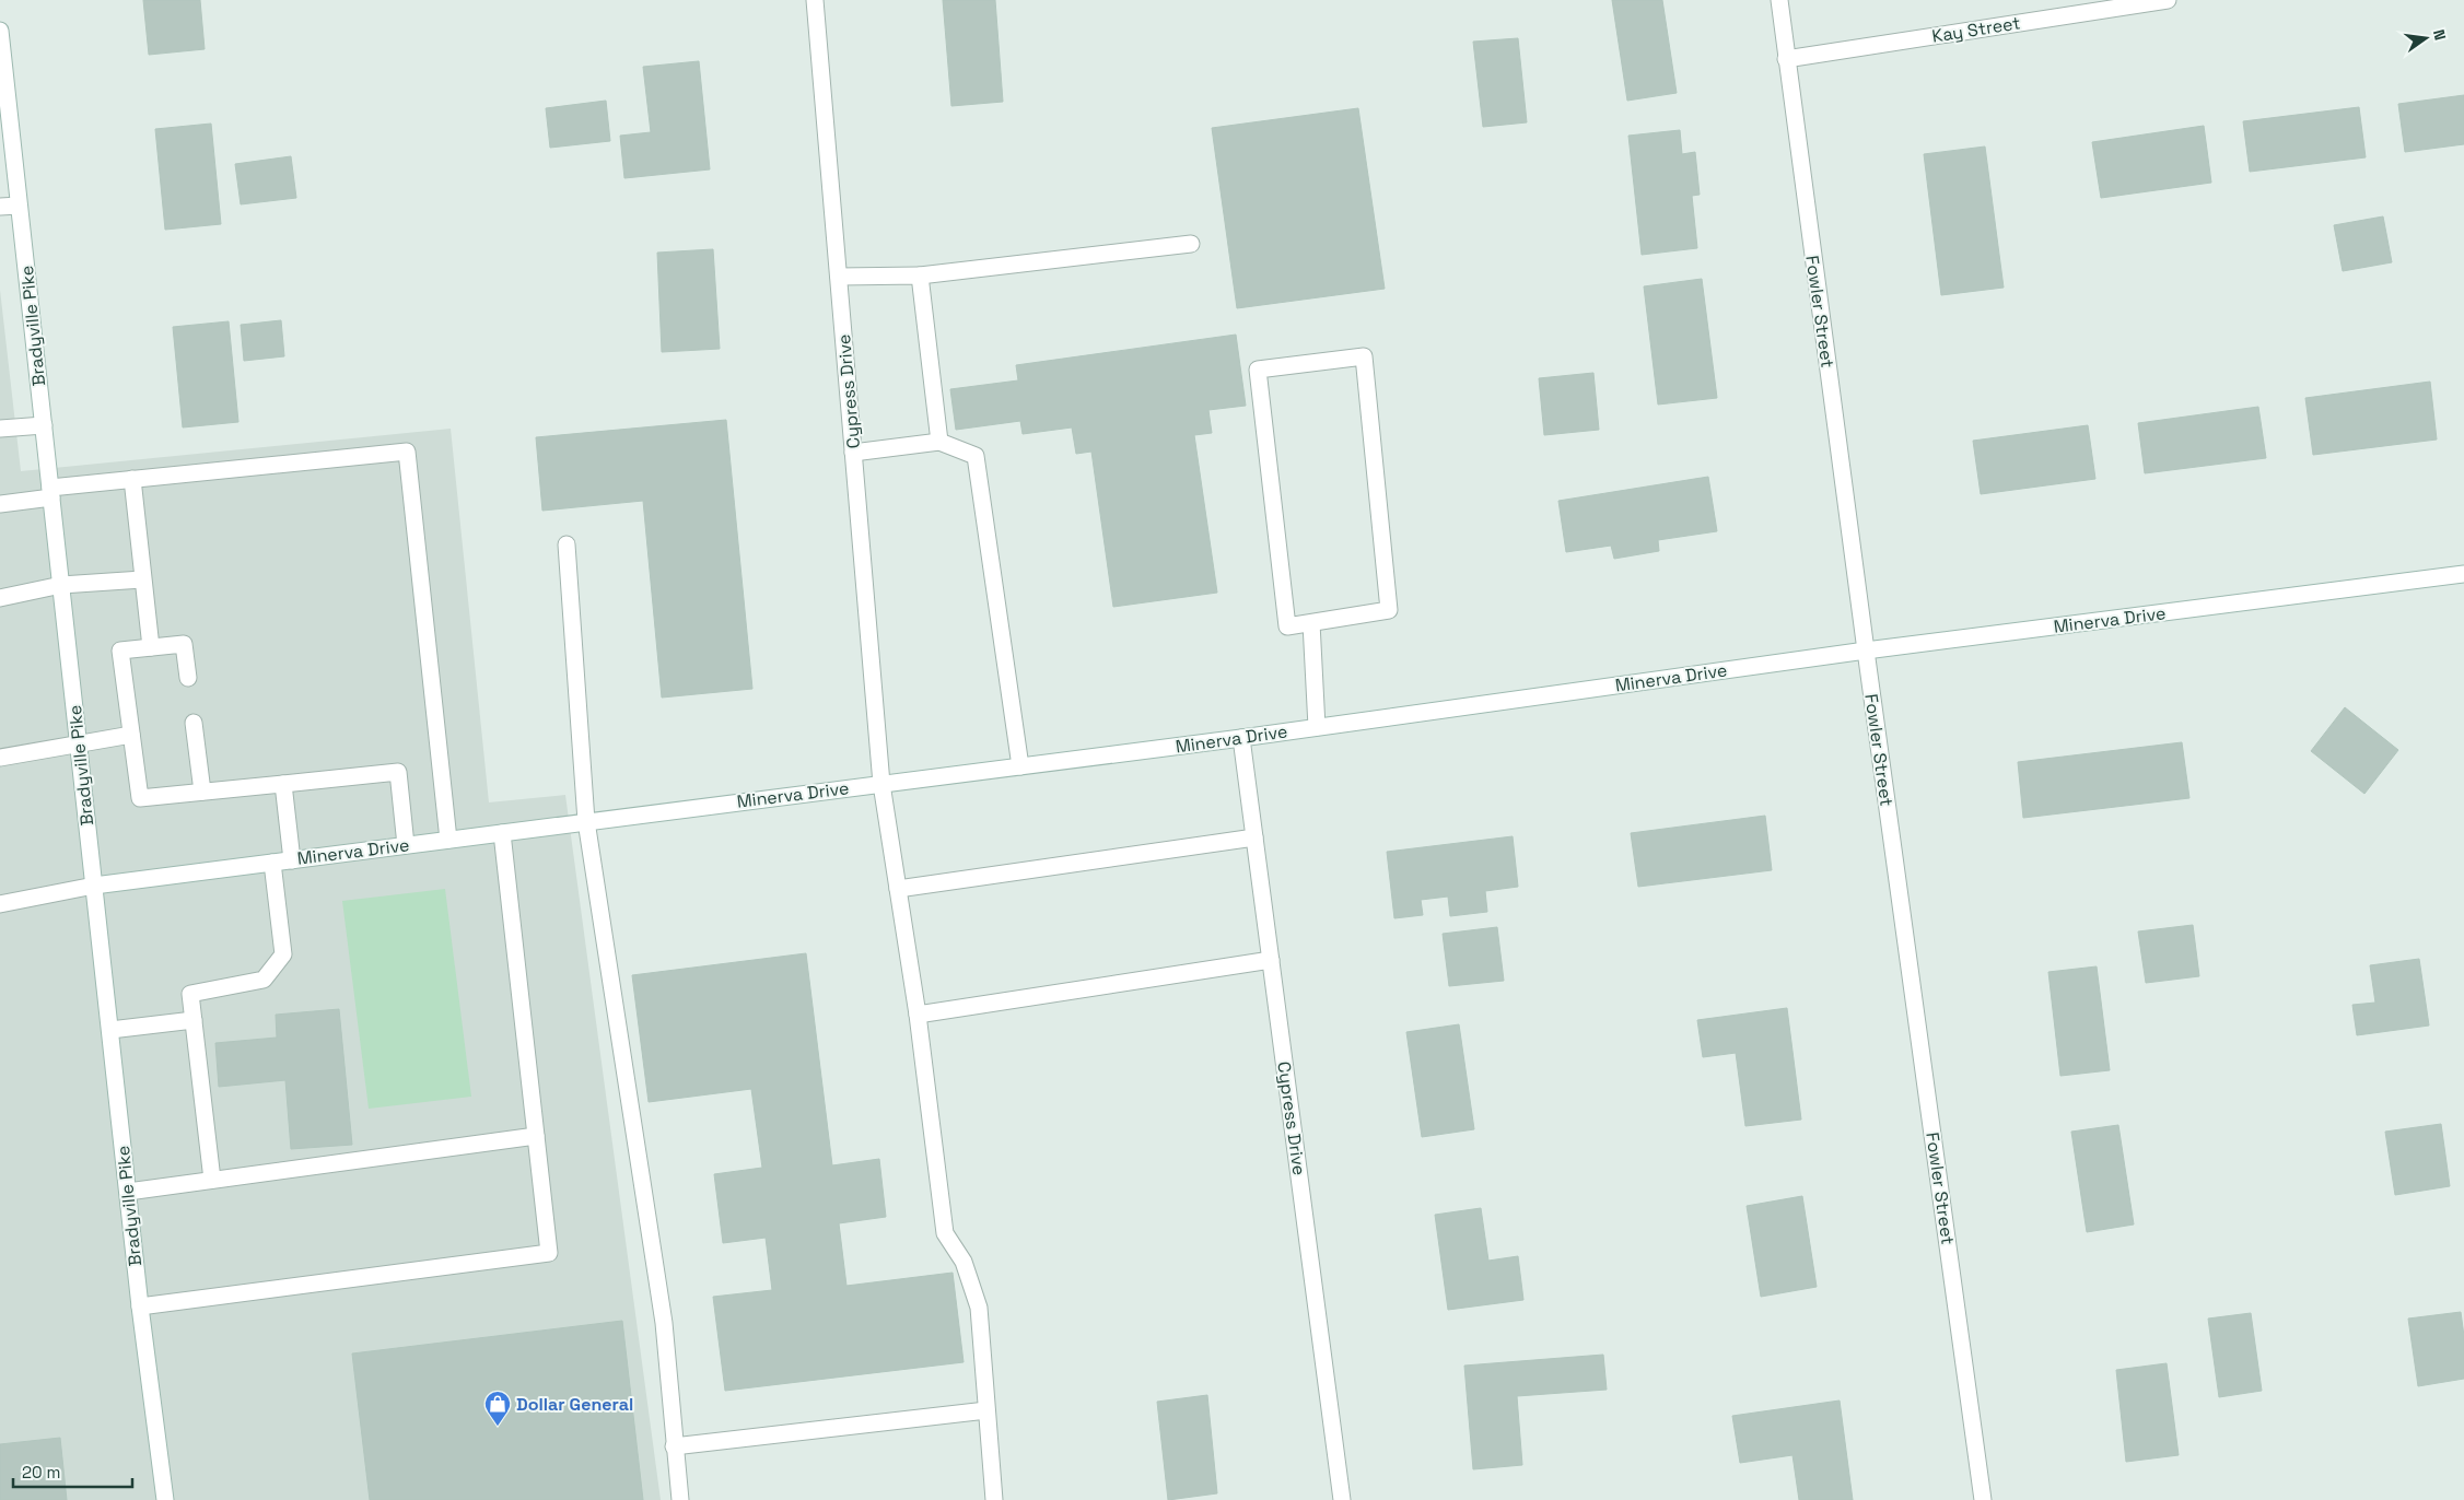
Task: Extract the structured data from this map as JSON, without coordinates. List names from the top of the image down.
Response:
{
  "streets": {
    "street": [
      "Kay Street",
      "Fowler Street",
      "Bradyville Pike",
      "Cypress Drive",
      "Minerva Drive"
    ]
  },
  "crossings": [
    ["Kay Street", "Fowler Street"],
    ["Fowler Street", "Minerva Drive"],
    ["Bradyville Pike", "Minerva Drive"],
    ["Cypress Drive", "Minerva Drive"]
  ],
  "places": {
    "shop": ["Dollar General"]
  },
  "scale_bar": "20 m",
  "north": "right"
}
